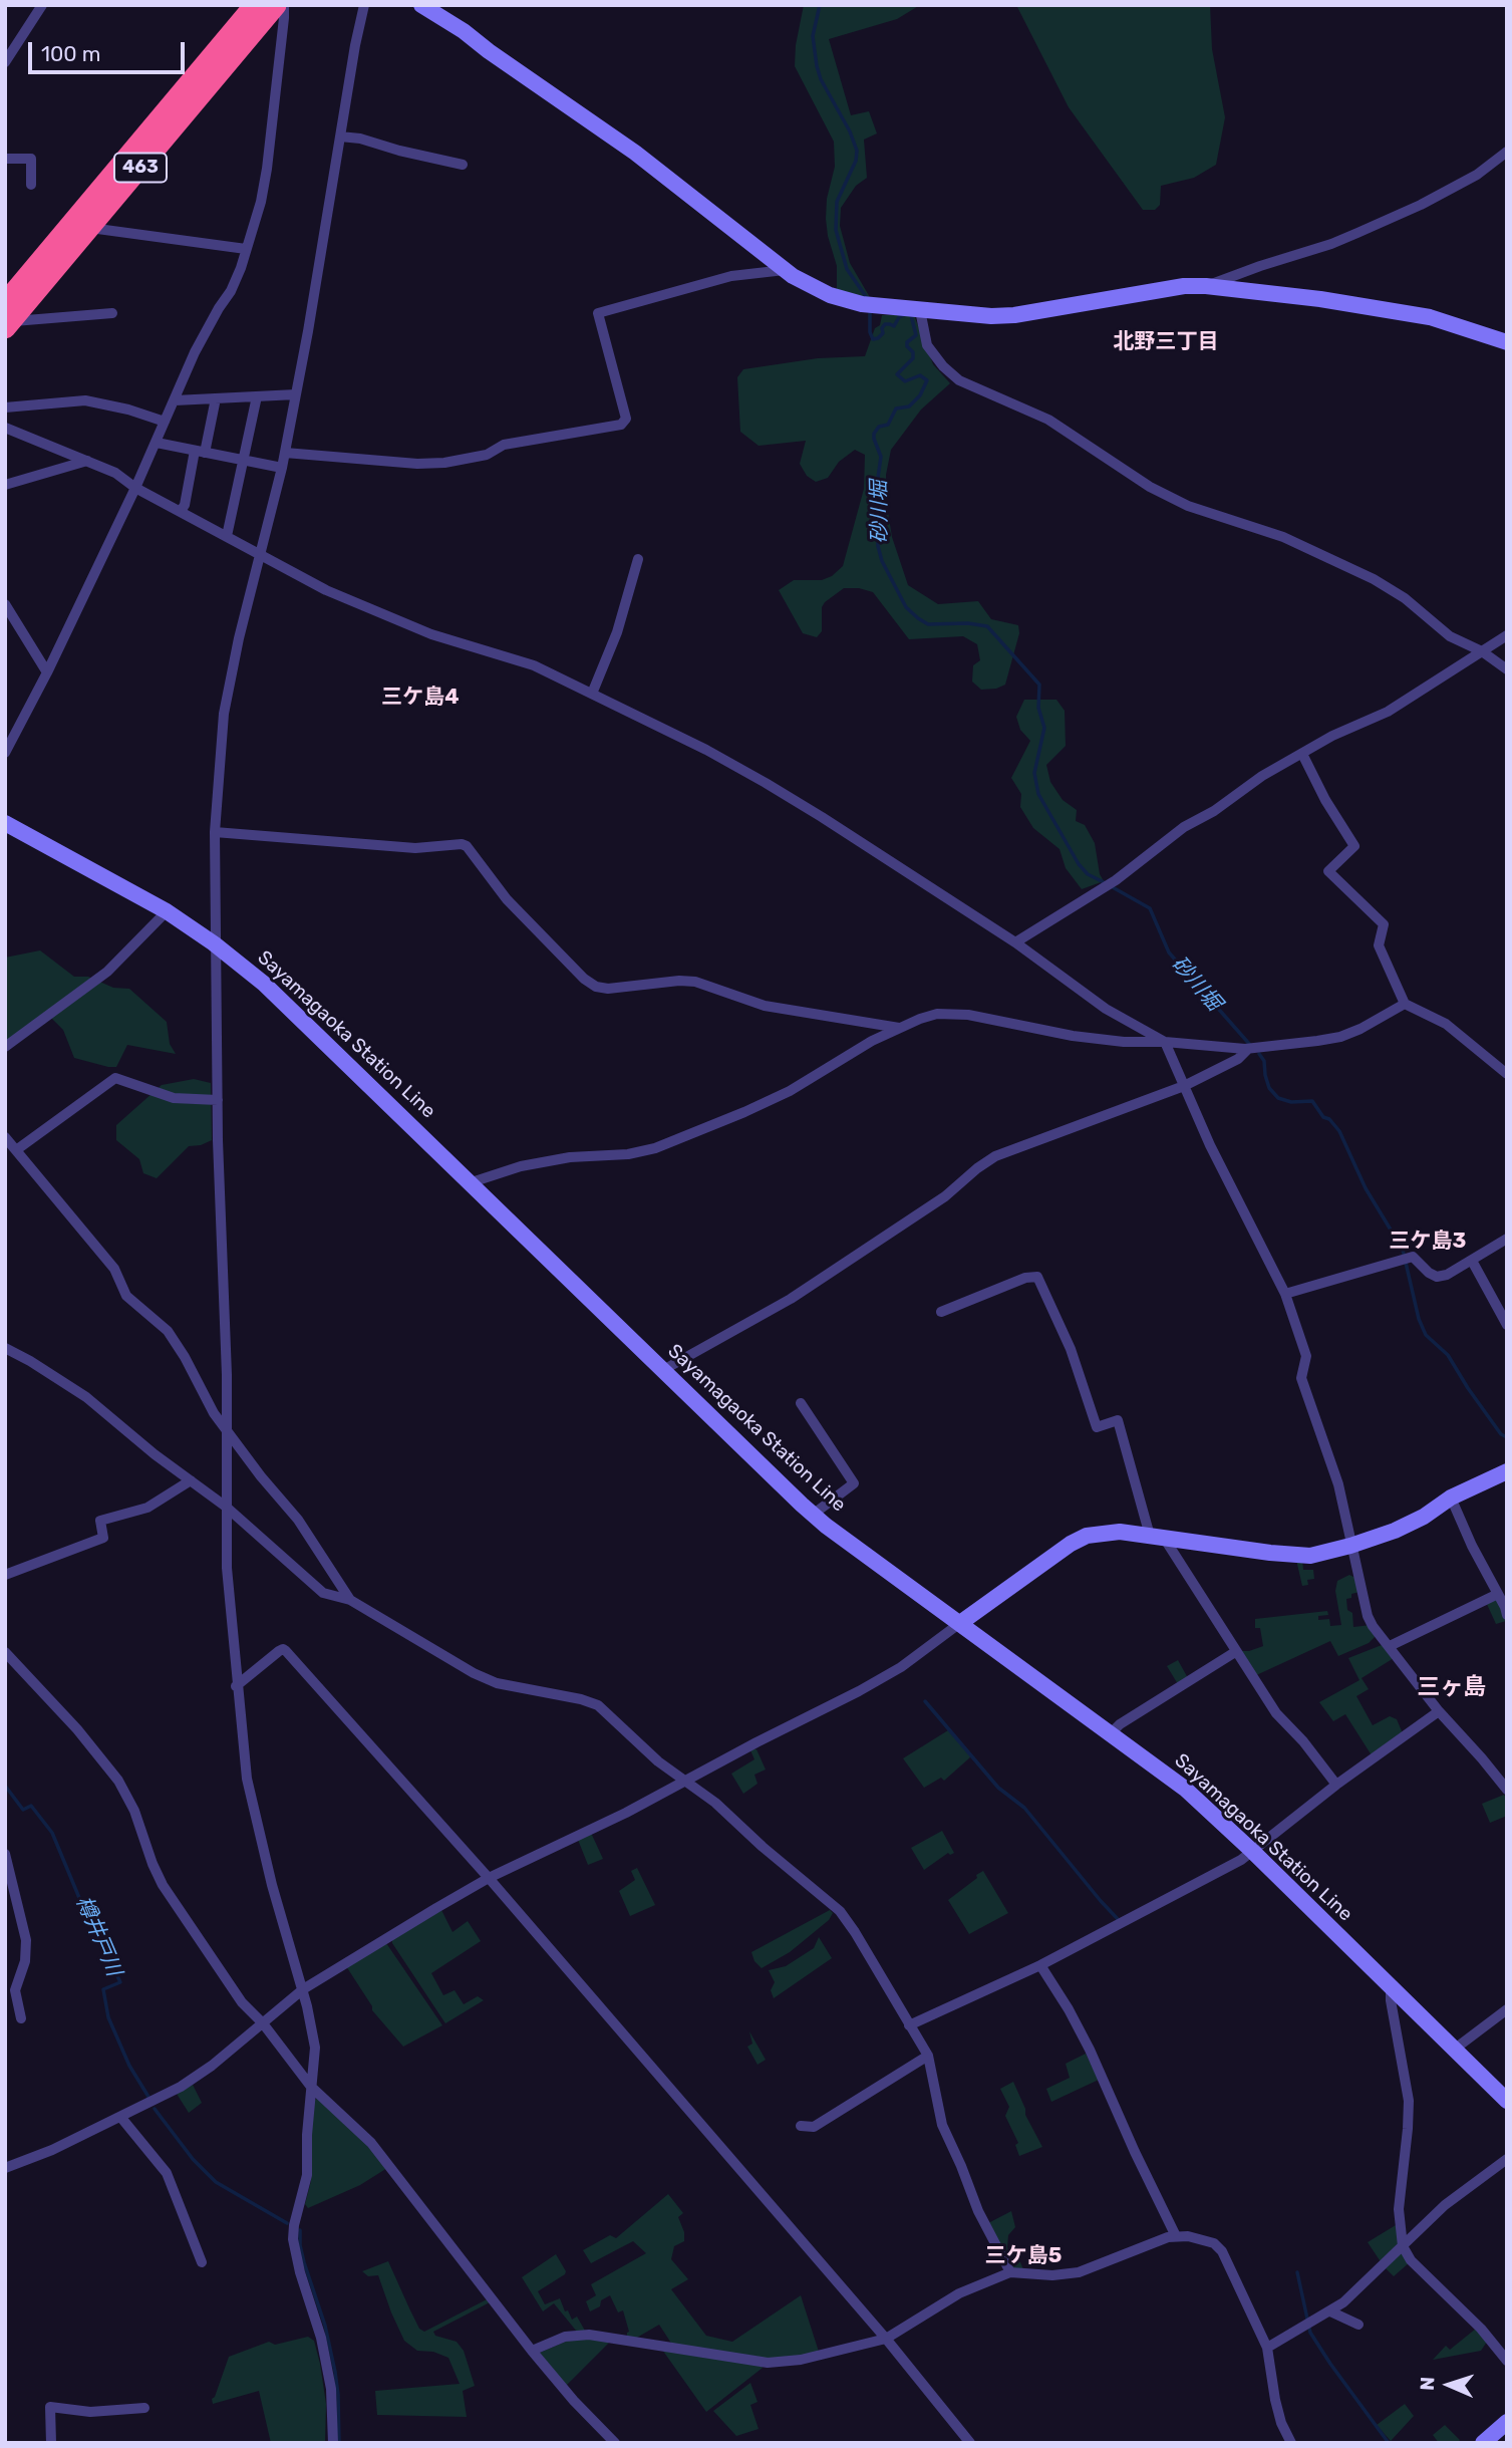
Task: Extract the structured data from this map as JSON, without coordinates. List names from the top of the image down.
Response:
{
  "streets": {
    "highway": ["463"],
    "main road": ["Sayamagaoka Station Line"]
  },
  "districts": [
    "北野三丁目",
    "三ケ島4",
    "三ケ島3",
    "三ヶ島",
    "三ケ島5"
  ],
  "water": ["砂川堀", "樽井戸川"],
  "scale_bar": "100 m",
  "north": "left"
}
